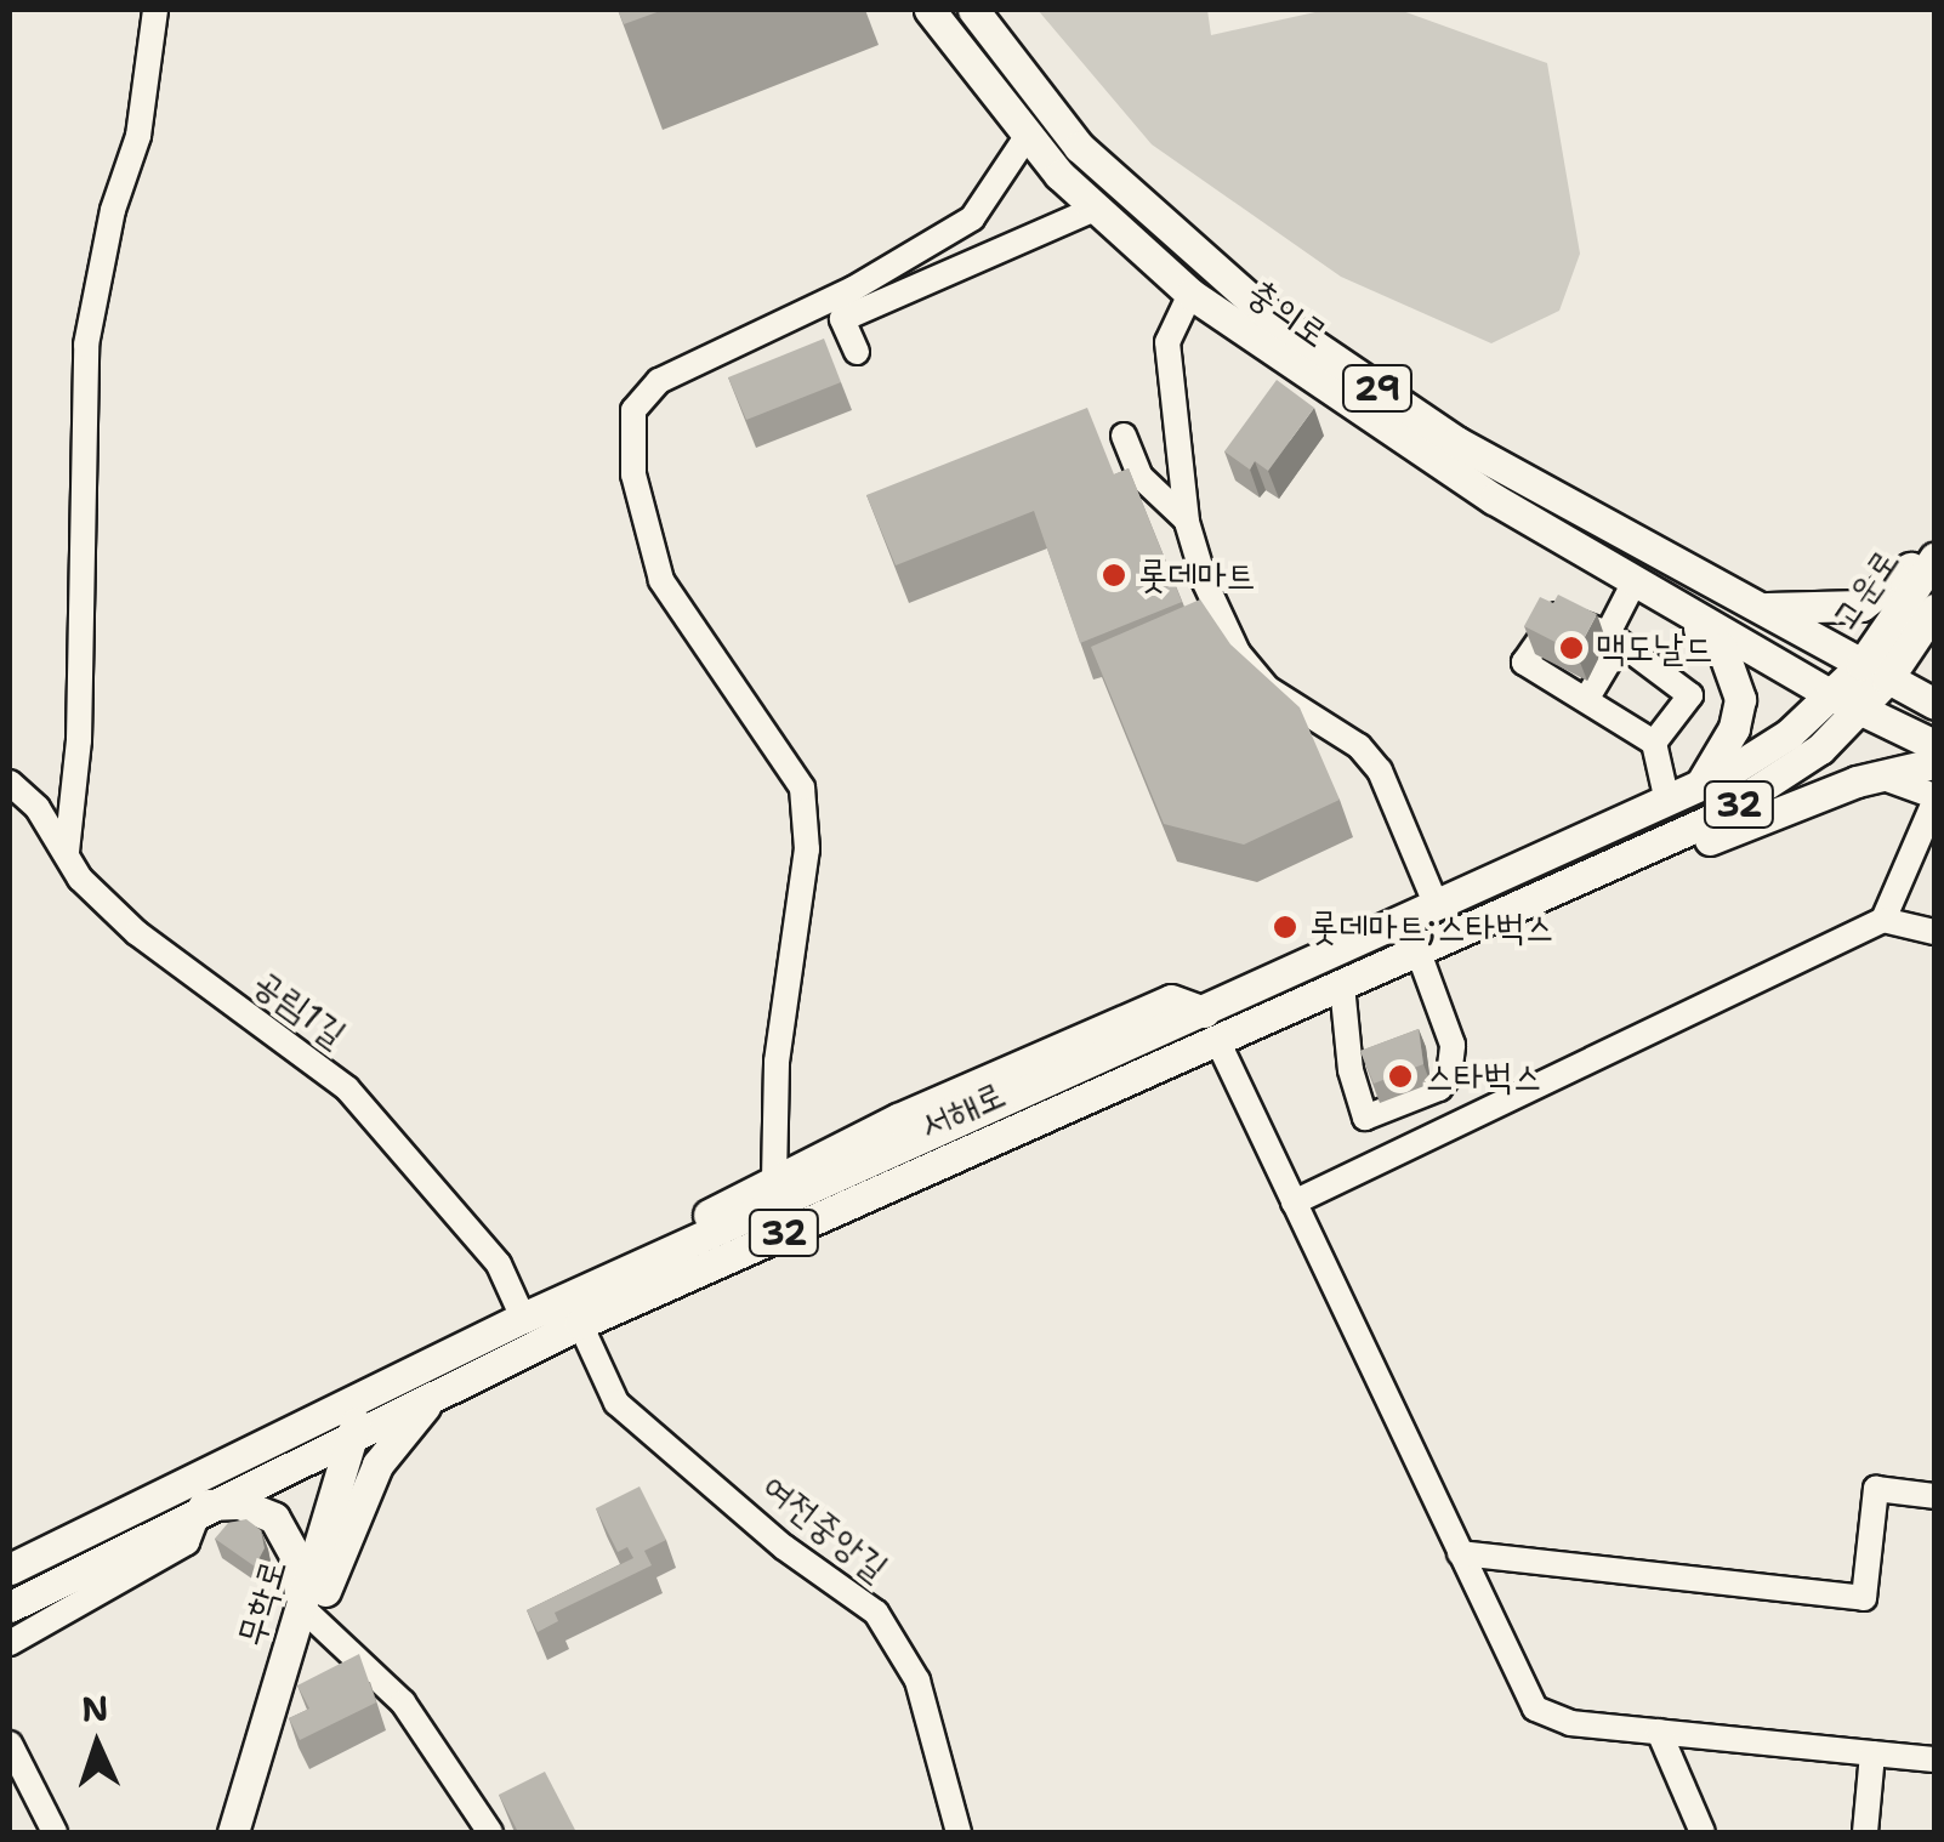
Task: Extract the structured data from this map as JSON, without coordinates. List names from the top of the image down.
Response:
{
  "streets": {
    "main road": [
      "충의로",
      "29",
      "고운로",
      "32",
      "서해로",
      "무학로"
    ],
    "street": ["공림1길", "여전중앙길"]
  },
  "crossings": [
    ["충의로", "29"],
    ["충의로", "고운로"],
    ["충의로", "32"],
    ["충의로", "서해로"],
    ["29", "고운로"],
    ["29", "32"],
    ["29", "서해로"],
    ["고운로", "32"],
    ["32", "서해로"],
    ["공림1길", "서해로"],
    ["서해로", "여전중앙길"],
    ["서해로", "무학로"]
  ],
  "places": [
    "롯데마트",
    "맥도날드",
    "롯데마트;스타벅스",
    "스타벅스"
  ],
  "north": "top"
}
